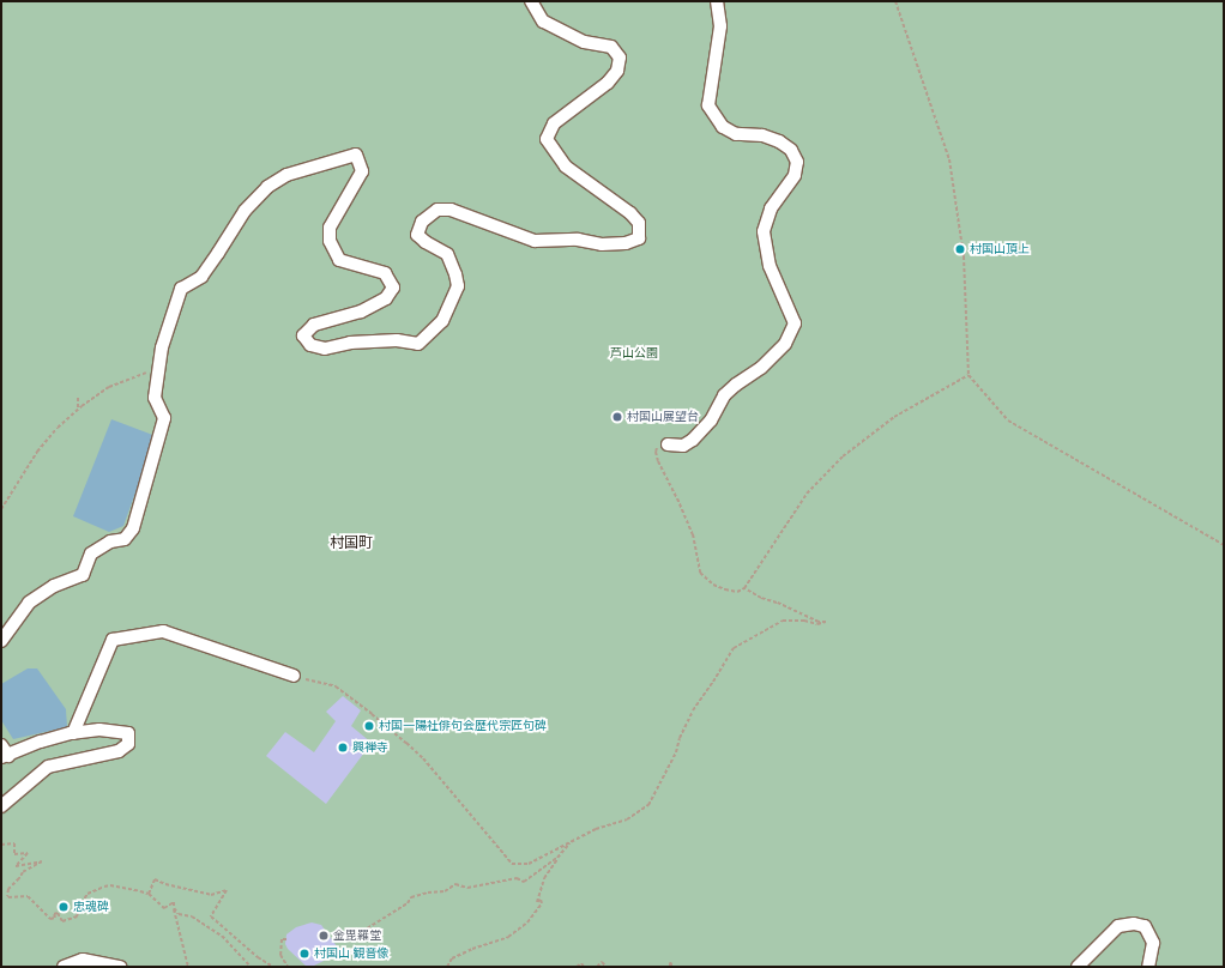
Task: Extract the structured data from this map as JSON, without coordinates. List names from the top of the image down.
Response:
{
  "districts": ["村国町"],
  "parks": ["芦山公園"],
  "places": [
    "村国山頂上",
    "村国山展望台",
    "村国一陽社俳句会歴代宗匠句碑",
    "興禅寺",
    "忠魂碑",
    "金毘羅堂",
    "村国山 観音像"
  ]
}
